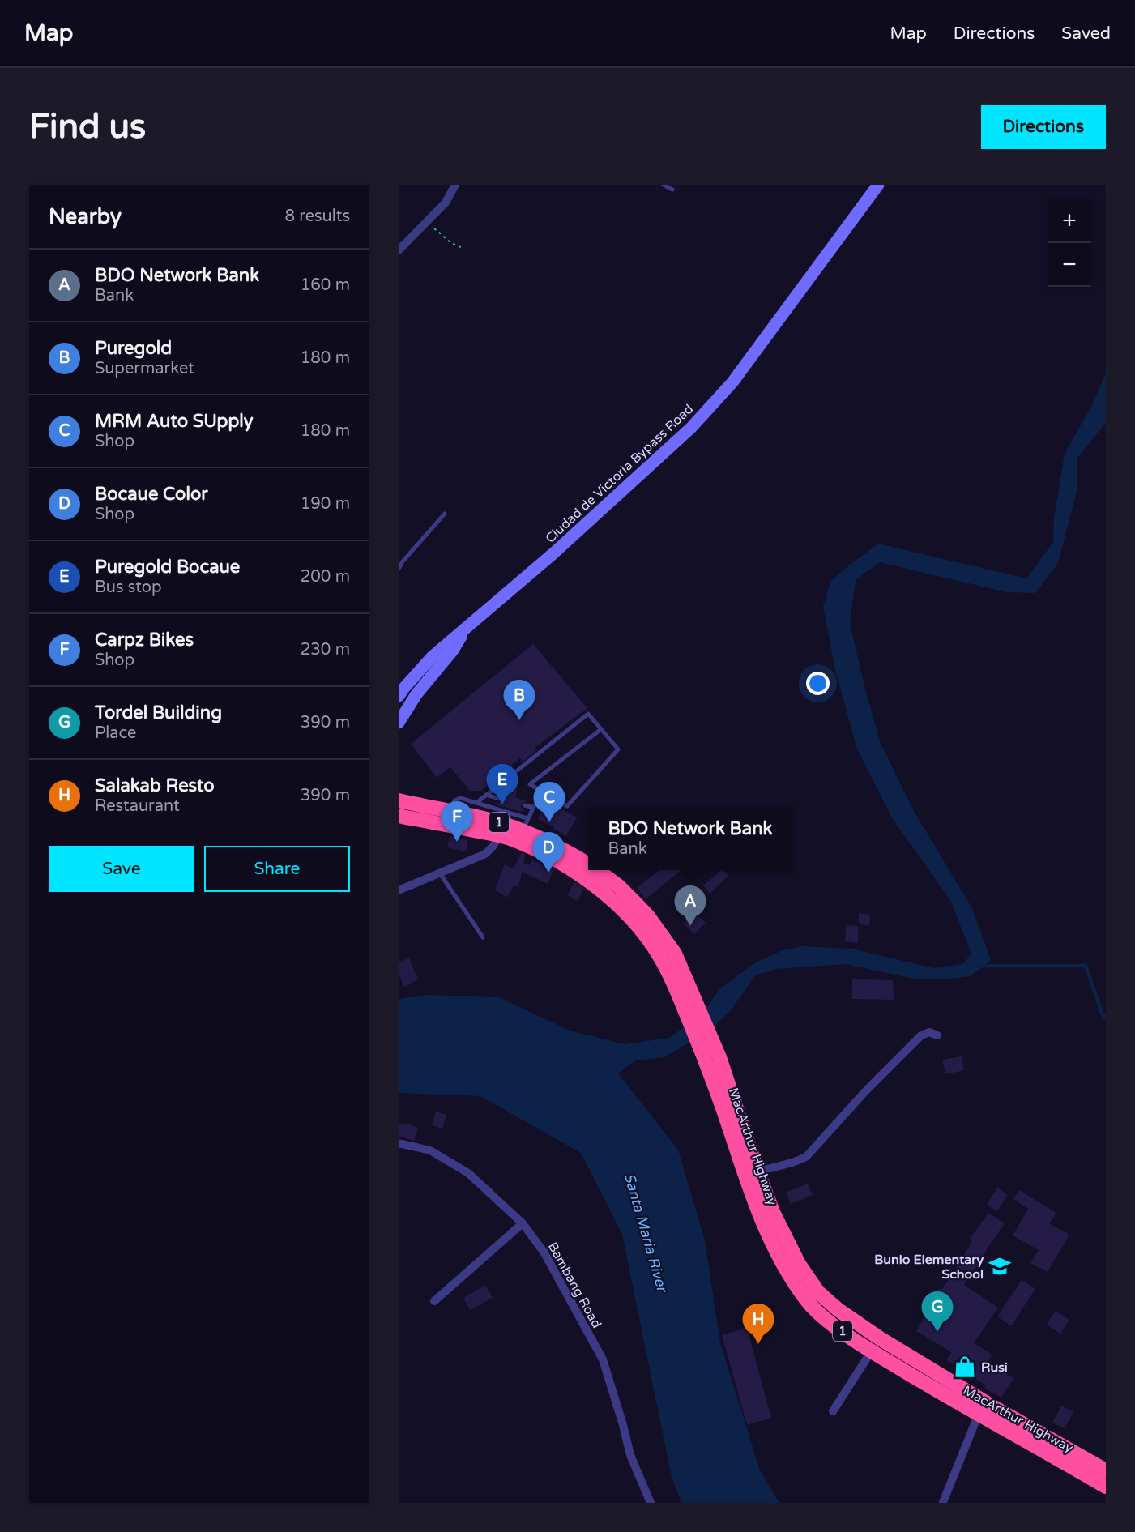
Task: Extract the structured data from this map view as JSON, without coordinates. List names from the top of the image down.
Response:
{
  "streets": {
    "highway": ["1", "MacArthur Highway"],
    "main road": ["Ciudad de Victoria Bypass Road"],
    "street": ["Bambang Road"]
  },
  "water": ["Santa Maria River"],
  "places": {
    "school or university": ["Bunlo Elementary School"],
    "shop": ["Rusi"]
  },
  "page": {
    "header": "Map",
    "nav": ["Map", "Directions", "Saved"],
    "buttons": [
      "Directions",
      ["Save", "Share"]
    ],
    "title": "Find us",
    "heading": ["Nearby", "8 results"],
    "map_buttons": ["+", "−"],
    "list": [
      {
        "mark": "A",
        "name": "BDO Network Bank",
        "note": "Bank",
        "value": "160 m"
      },
      {
        "mark": "B",
        "name": "Puregold",
        "note": "Supermarket",
        "value": "180 m"
      },
      {
        "mark": "C",
        "name": "MRM Auto SUpply",
        "note": "Shop",
        "value": "180 m"
      },
      {
        "mark": "D",
        "name": "Bocaue Color",
        "note": "Shop",
        "value": "190 m"
      },
      {
        "mark": "E",
        "name": "Puregold Bocaue",
        "note": "Bus stop",
        "value": "200 m"
      },
      {
        "mark": "F",
        "name": "Carpz Bikes",
        "note": "Shop",
        "value": "230 m"
      },
      {
        "mark": "G",
        "name": "Tordel Building",
        "note": "Place",
        "value": "390 m"
      },
      {
        "mark": "H",
        "name": "Salakab Resto",
        "note": "Restaurant",
        "value": "390 m"
      }
    ],
    "pins": [
      "B",
      "E",
      "C",
      "F",
      "D",
      "A",
      "G",
      "H"
    ],
    "popup": ["BDO Network Bank", "Bank"]
  }
}
